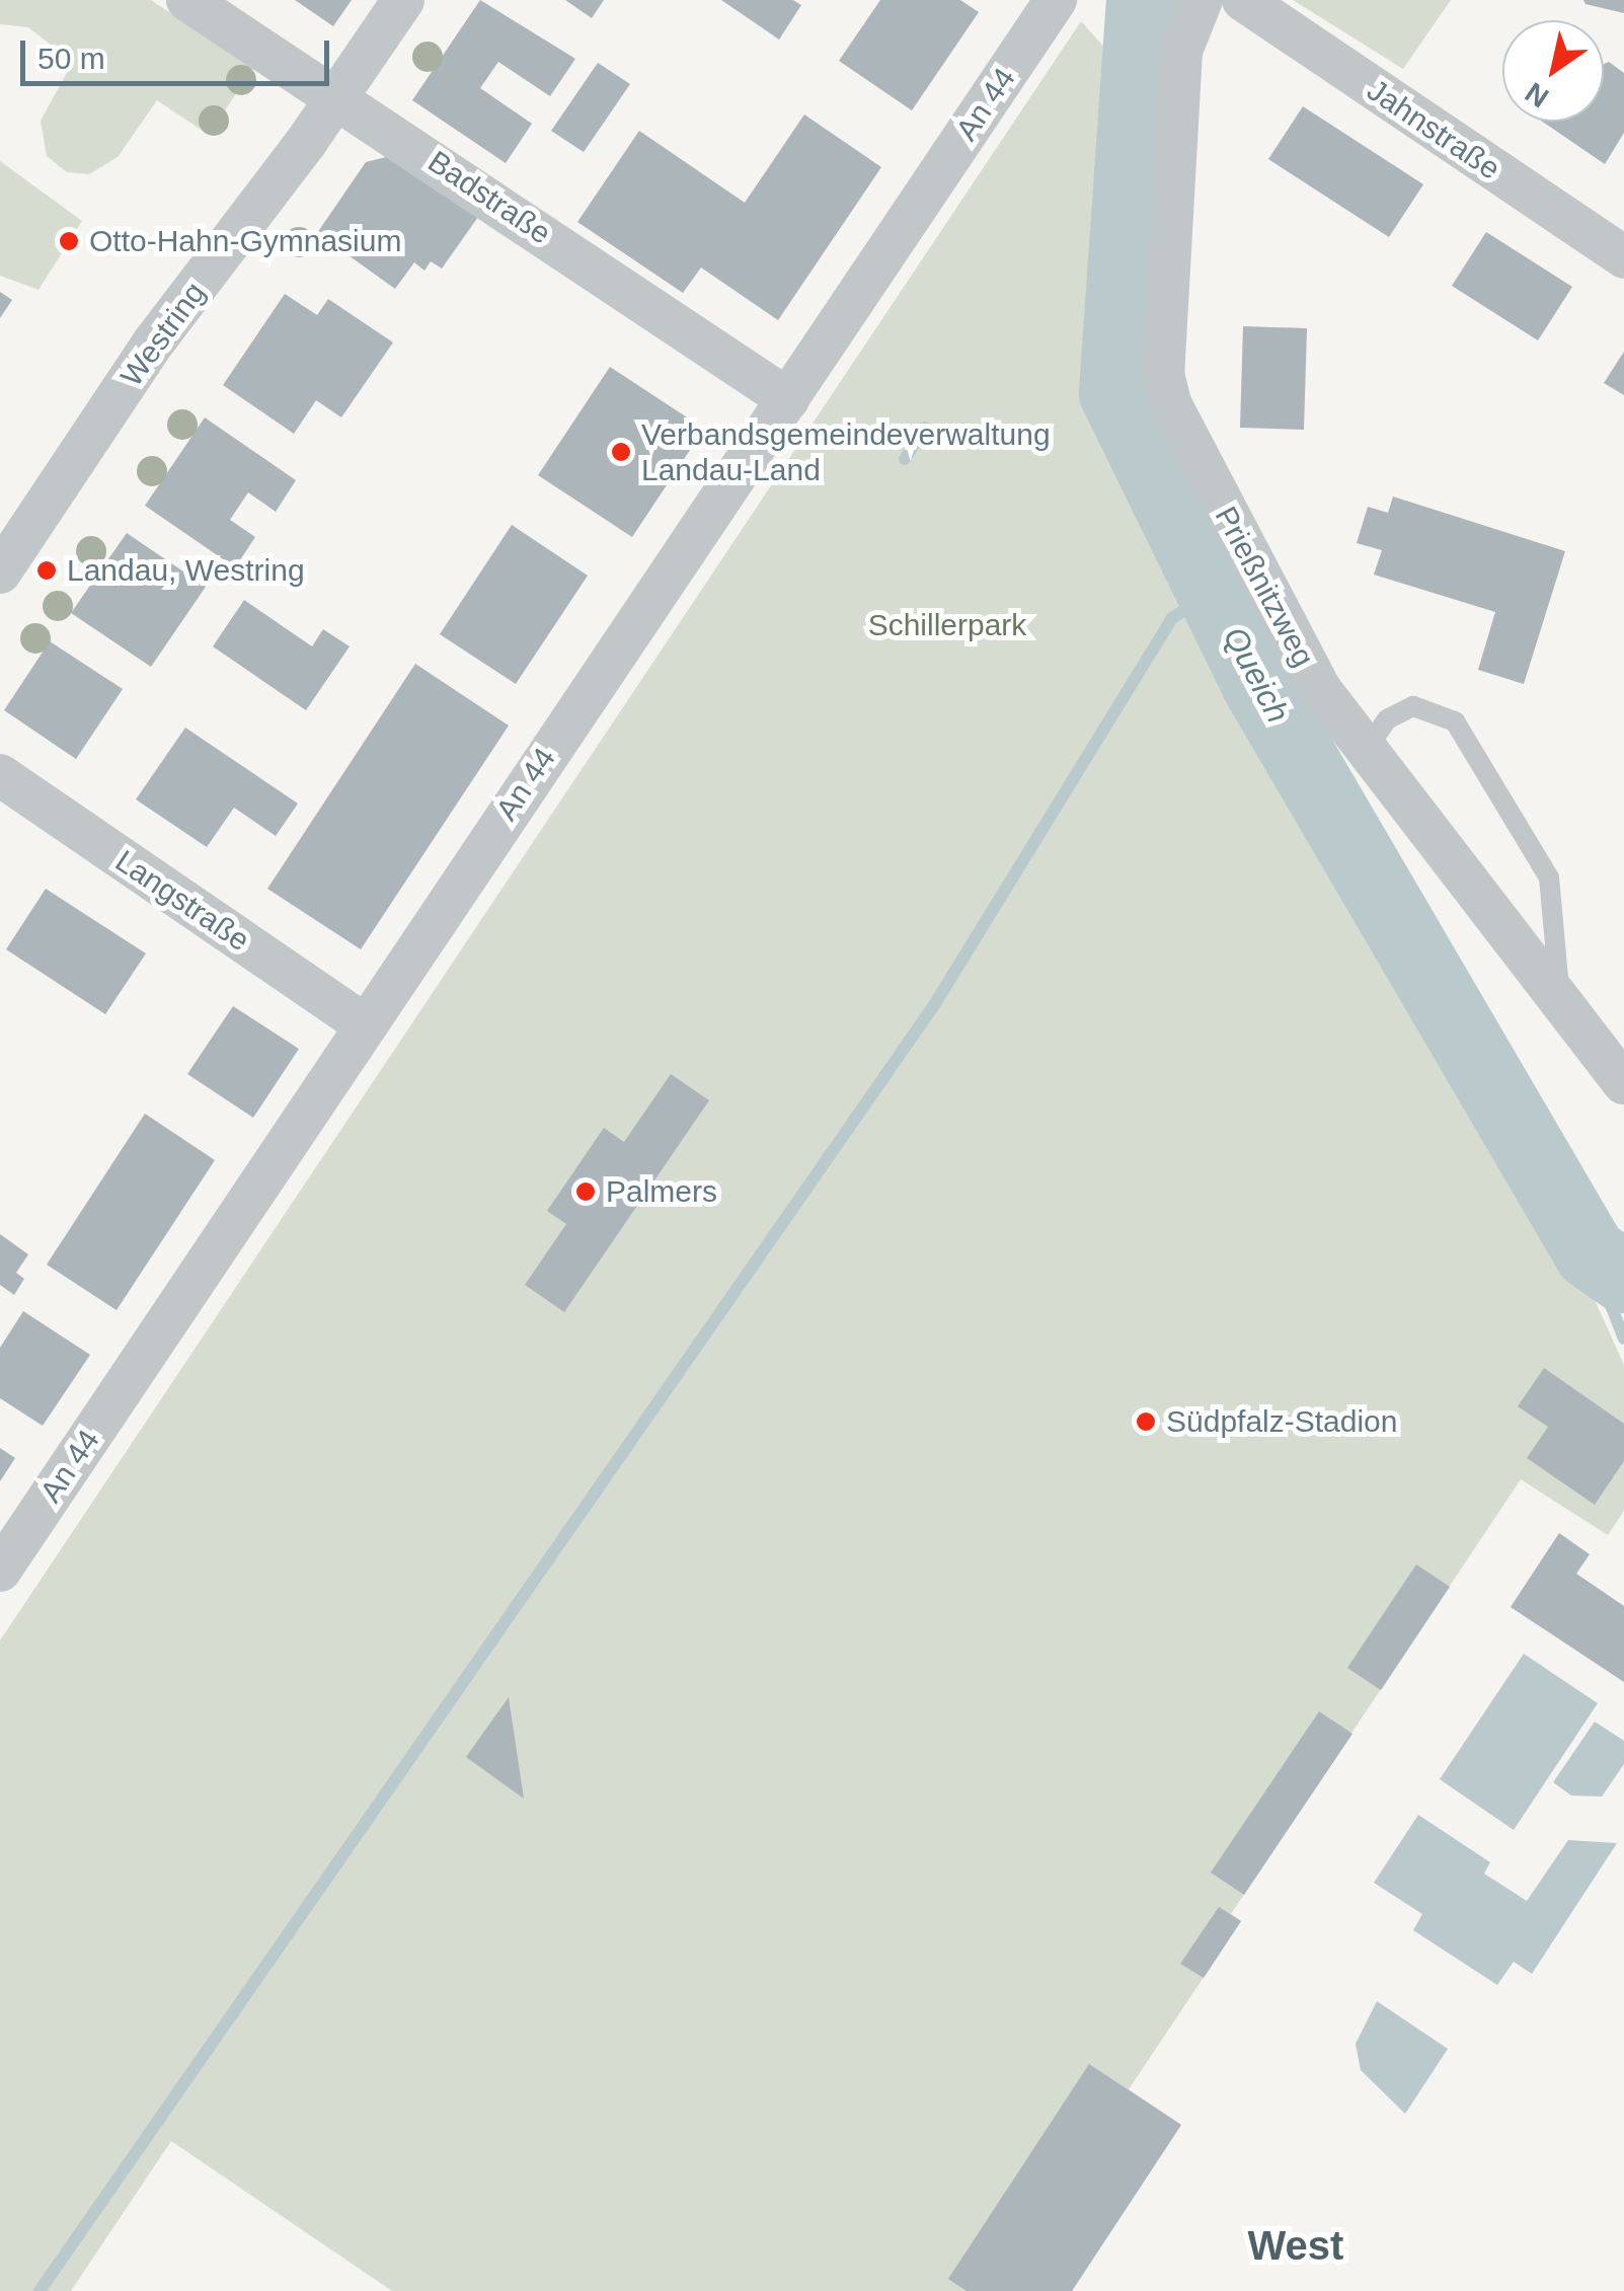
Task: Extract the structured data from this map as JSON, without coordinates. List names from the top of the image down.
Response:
{
  "streets": {
    "street": [
      "An 44",
      "Jahnstraße",
      "Badstraße",
      "Westring",
      "Prießnitzweg",
      "Langstraße"
    ]
  },
  "crossings": [
    ["An 44", "Badstraße"],
    ["An 44", "Langstraße"],
    ["Badstraße", "Westring"]
  ],
  "districts": ["West"],
  "water": ["Queich"],
  "parks": ["Schillerpark"],
  "places": [
    "Otto-Hahn-Gymnasium",
    "Verbandsgemeindeverwaltung Landau-Land",
    "Landau, Westring",
    "Palmers",
    "Südpfalz-Stadion"
  ],
  "scale_bar": "50 m",
  "north": "bottom left"
}
